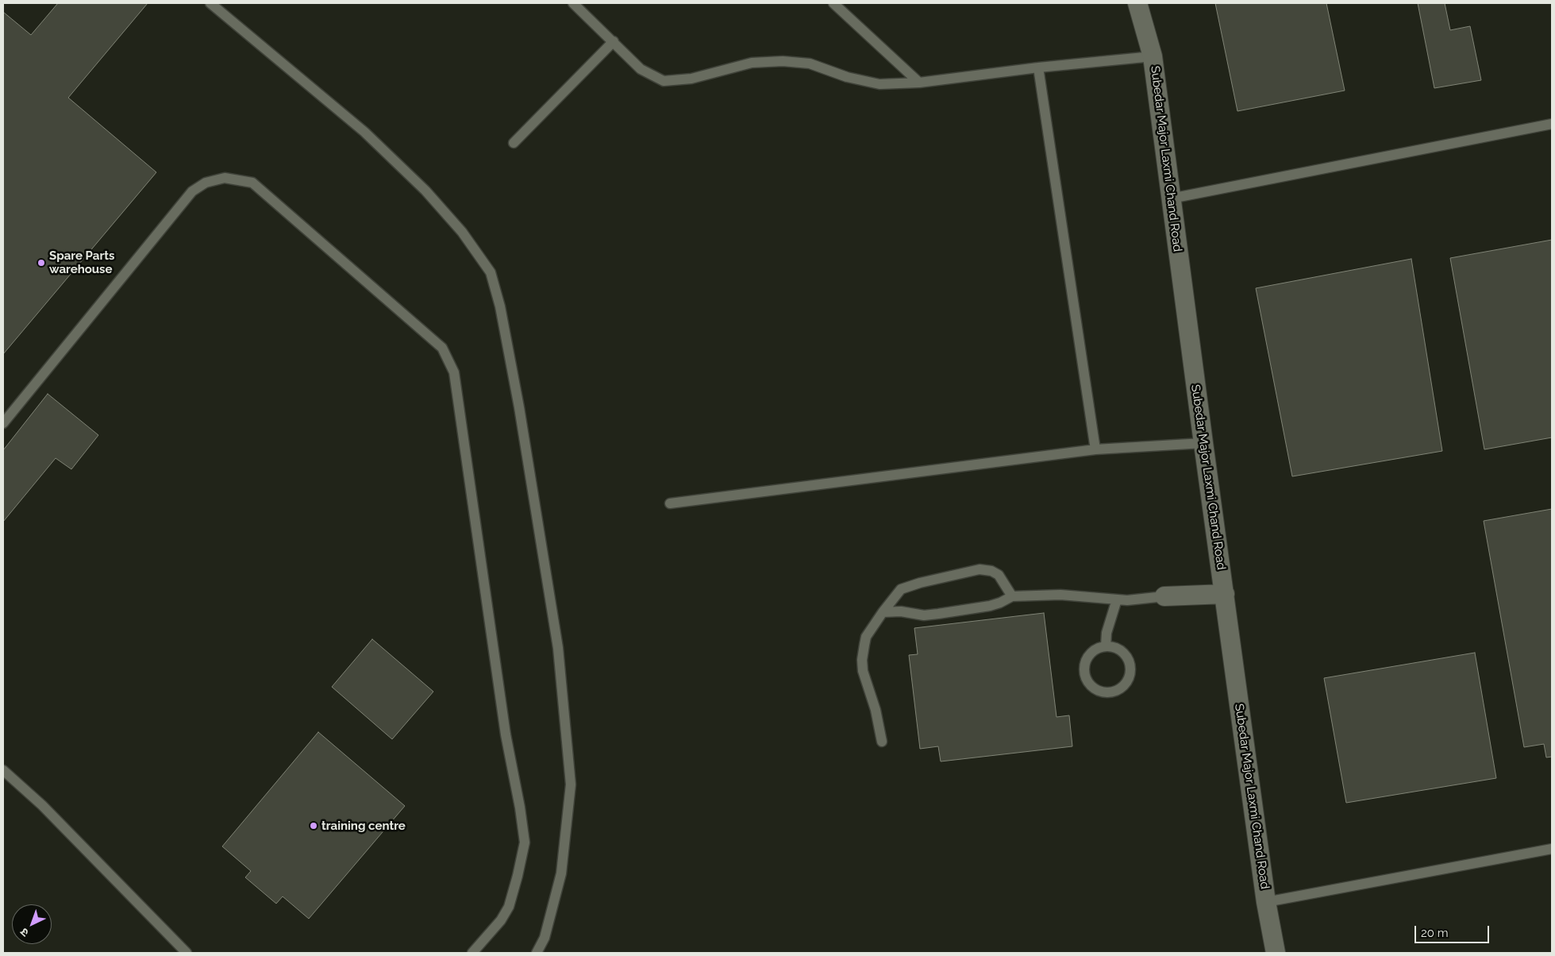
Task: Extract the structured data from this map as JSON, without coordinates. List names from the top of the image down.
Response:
{
  "streets": {
    "street": ["Subedar Major Laxmi Chand Road"]
  },
  "places": ["Spare Parts warehouse", "training centre"],
  "scale_bar": "20 m",
  "north": "bottom left"
}
